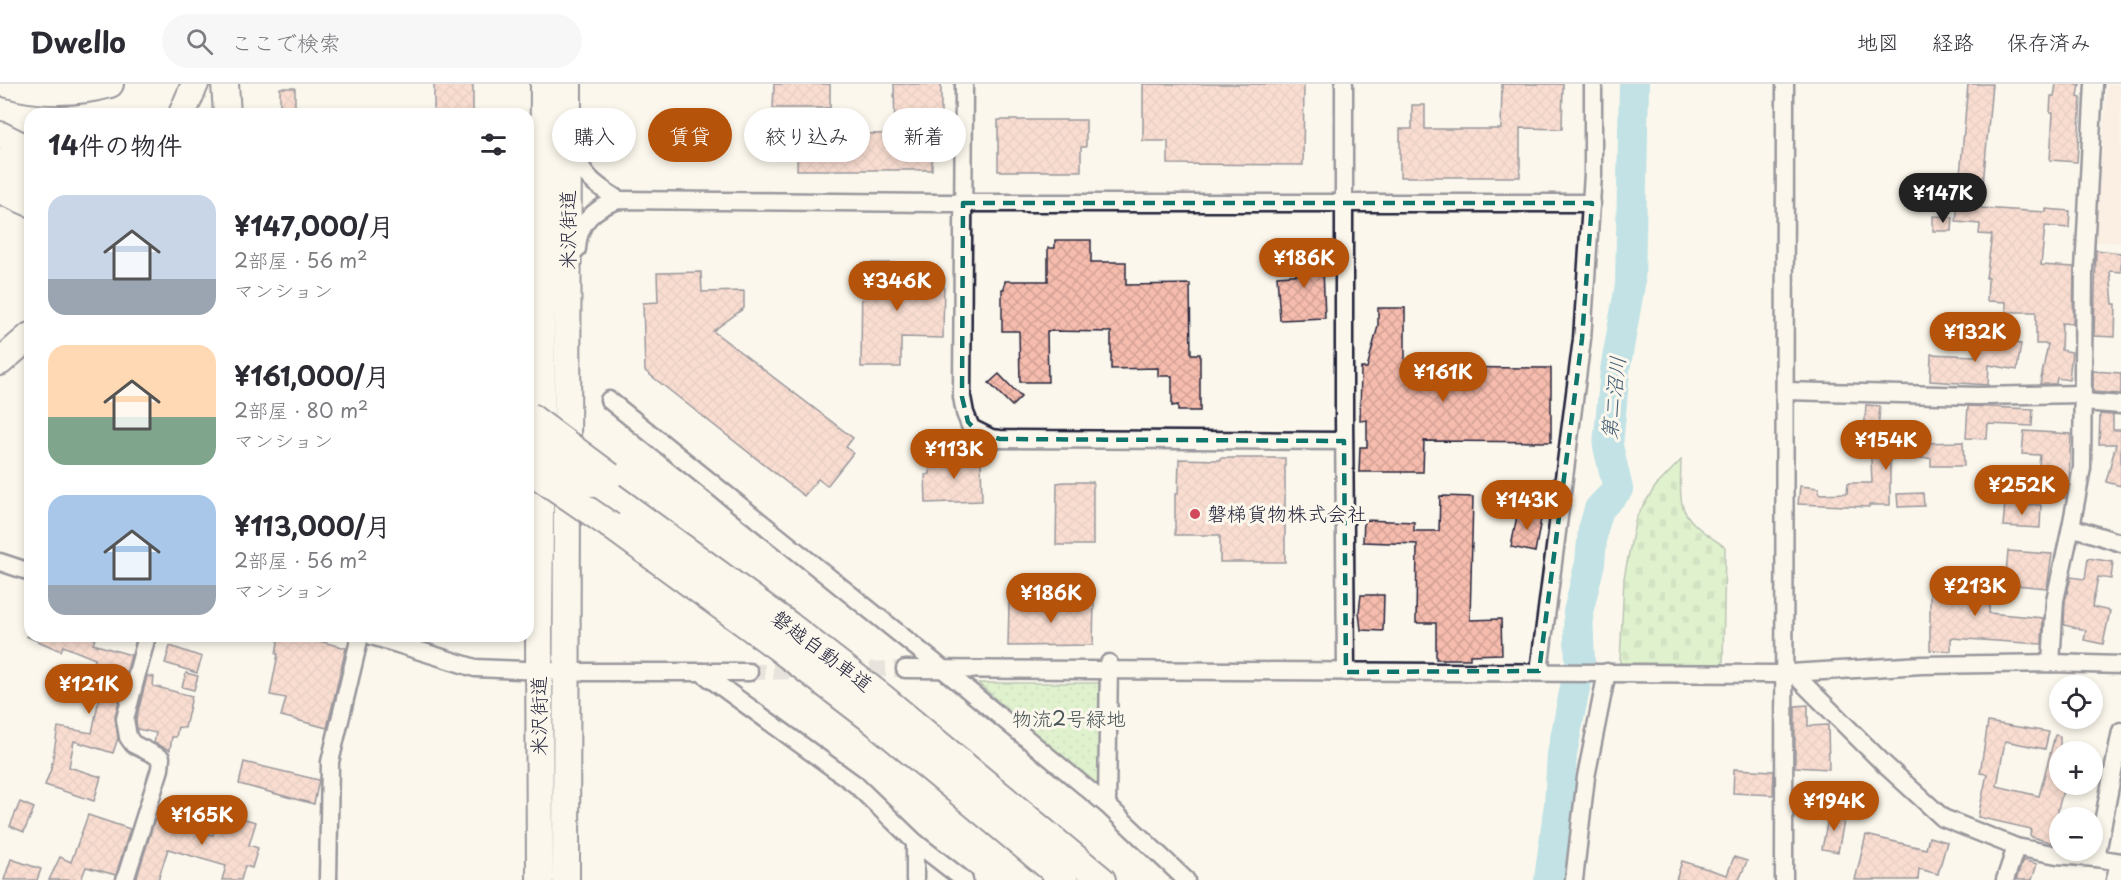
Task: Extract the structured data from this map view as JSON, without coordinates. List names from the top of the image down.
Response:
{
  "streets": {
    "highway": ["米沢街道", "磐越自動車道"]
  },
  "water": ["第二沼川"],
  "parks": ["物流2号緑地"],
  "places": ["磐梯貨物株式会社"],
  "page": {
    "header": "Dwello",
    "search": "ここで検索",
    "nav": ["地図", "経路", "保存済み"],
    "chip": [
      "購入",
      "賃貸",
      "絞り込み",
      "新着"
    ],
    "heading": "14件の物件",
    "price": [
      "¥147K",
      "¥186K",
      "¥346K",
      "¥132K",
      "¥161K",
      "¥154K",
      "¥113K",
      "¥252K",
      "¥143K",
      "¥213K",
      "¥186K",
      "¥121K",
      "¥194K",
      "¥165K"
    ],
    "list": [
      {
        "name": "¥147,000/月",
        "note": "2部屋 · 56 m² · マンション"
      },
      {
        "name": "¥161,000/月",
        "note": "2部屋 · 80 m² · マンション"
      },
      {
        "name": "¥113,000/月",
        "note": "2部屋 · 56 m² · マンション"
      }
    ],
    "map_buttons": ["+", "−"]
  }
}
